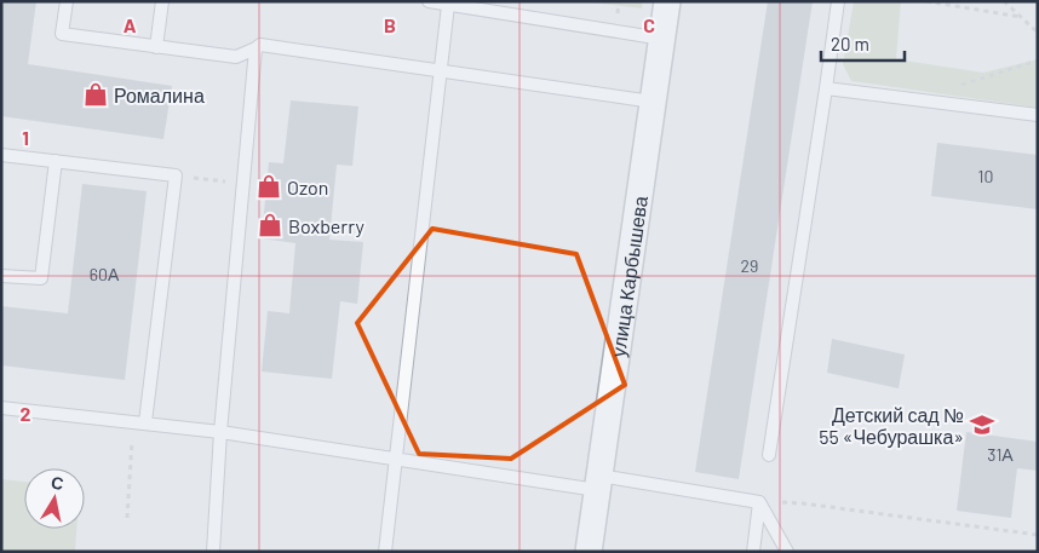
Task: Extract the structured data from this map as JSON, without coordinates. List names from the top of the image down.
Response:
{
  "streets": {
    "street": ["улица Карбышева"]
  },
  "places": {
    "shop": ["Ромалина", "Ozon", "Boxberry"],
    "school or university": ["Детский сад № 55 «Чебурашка»"]
  },
  "house_numbers": [
    "10",
    "29",
    "60А",
    "31А"
  ],
  "scale_bar": "20 m",
  "north": "top",
  "grid": {
    "columns": ["A", "B", "C"],
    "rows": ["1", "2"]
  }
}
